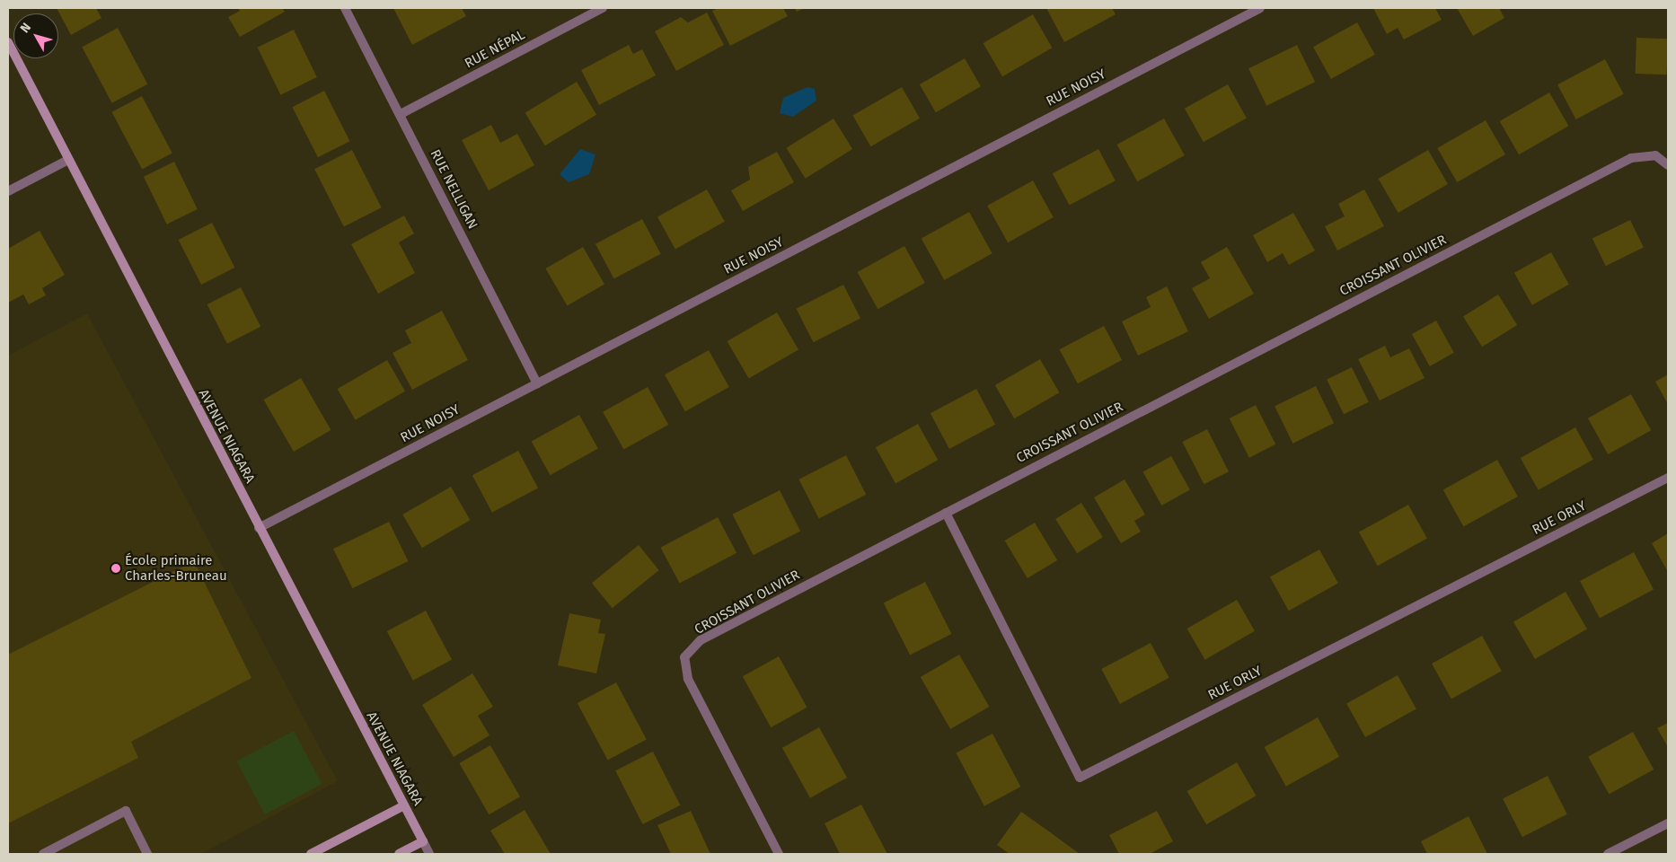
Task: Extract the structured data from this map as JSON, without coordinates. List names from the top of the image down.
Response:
{
  "streets": {
    "street": [
      "RUE NÉPAL",
      "RUE NOISY",
      "RUE NELLIGAN",
      "CROISSANT OLIVIER",
      "AVENUE NIAGARA",
      "RUE ORLY"
    ]
  },
  "crossings": [
    ["RUE NÉPAL", "RUE NELLIGAN"],
    ["RUE NOISY", "RUE NELLIGAN"],
    ["RUE NOISY", "AVENUE NIAGARA"],
    ["CROISSANT OLIVIER", "RUE ORLY"]
  ],
  "places": ["École primaire Charles-Bruneau"],
  "north": "top left"
}
